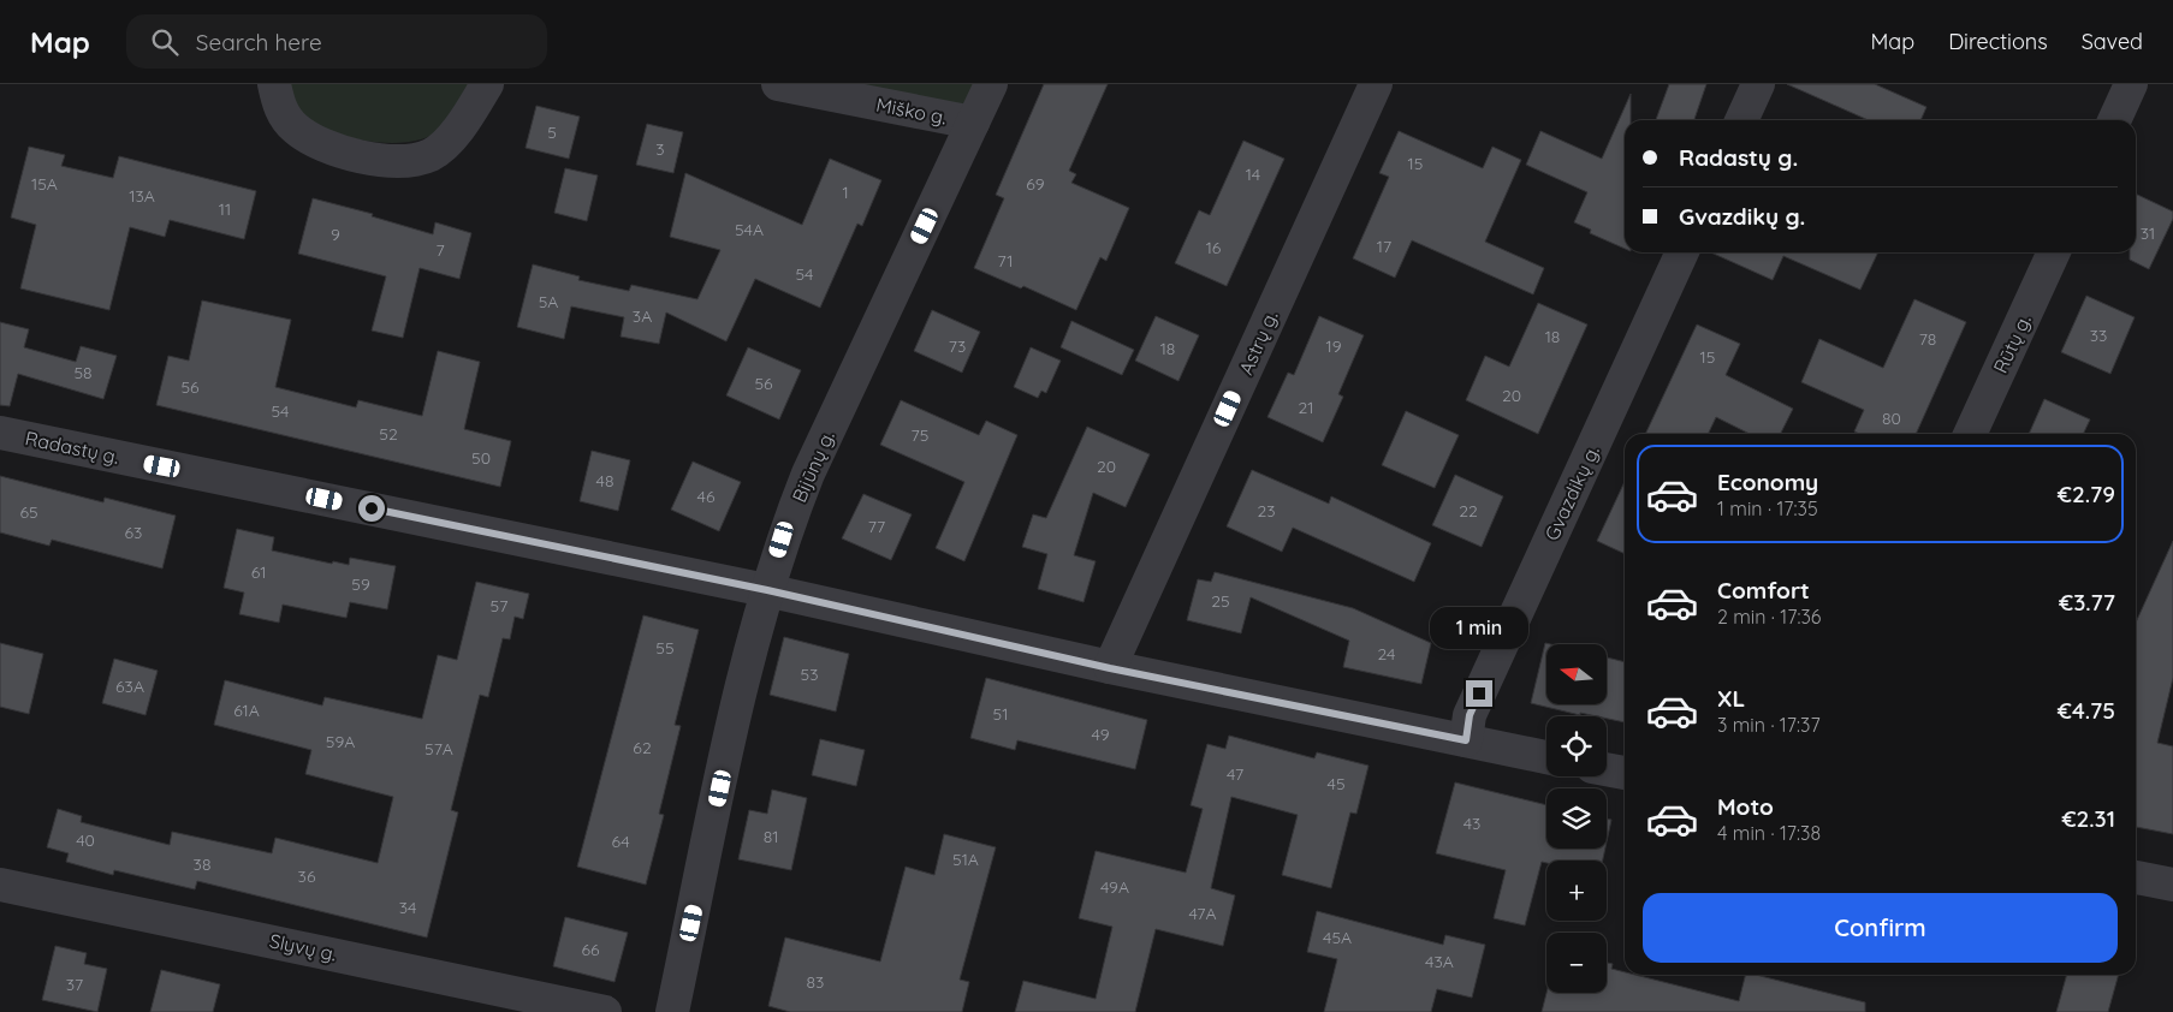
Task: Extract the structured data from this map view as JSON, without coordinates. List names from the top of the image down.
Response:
{
  "streets": {
    "street": [
      "Miško g.",
      "Astrų g.",
      "Rūtų g.",
      "Radastų g.",
      "Bijūnų g.",
      "Gvazdikų g.",
      "Slyvų g."
    ]
  },
  "crossings": [
    ["Miško g.", "Bijūnų g."],
    ["Astrų g.", "Radastų g."],
    ["Radastų g.", "Bijūnų g."],
    ["Radastų g.", "Gvazdikų g."]
  ],
  "house_numbers": [
    "5",
    "3",
    "15",
    "14",
    "15A",
    "69",
    "1",
    "13A",
    "11",
    "54A",
    "31",
    "9",
    "17",
    "16",
    "7",
    "71",
    "54",
    "5A",
    "3A",
    "33",
    "18",
    "78",
    "73",
    "19",
    "18",
    "15",
    "58",
    "56",
    "56",
    "20",
    "21",
    "54",
    "80",
    "52",
    "75",
    "50",
    "20",
    "48",
    "46",
    "23",
    "22",
    "65",
    "77",
    "63",
    "61",
    "59",
    "25",
    "57",
    "55",
    "24",
    "53",
    "63A",
    "61A",
    "51",
    "49",
    "59A",
    "62",
    "57A",
    "47",
    "45",
    "43",
    "81",
    "40",
    "64",
    "51A",
    "38",
    "36",
    "49A",
    "34",
    "47A",
    "45A",
    "66",
    "43A",
    "83",
    "37"
  ],
  "north": "left",
  "page": {
    "header": "Map",
    "search": "Search here",
    "nav": ["Map", "Directions", "Saved"],
    "banner": ["Radastų g.", "Gvazdikų g."],
    "list": [
      {
        "name": "Economy",
        "note": "1 min · 17:35",
        "value": "€2.79"
      },
      {
        "name": "Comfort",
        "note": "2 min · 17:36",
        "value": "€3.77"
      },
      {
        "name": "XL",
        "note": "3 min · 17:37",
        "value": "€4.75"
      },
      {
        "name": "Moto",
        "note": "4 min · 17:38",
        "value": "€2.31"
      }
    ],
    "bubble": "1 min",
    "map_buttons": ["+", "−"],
    "buttons": "Confirm"
  }
}
